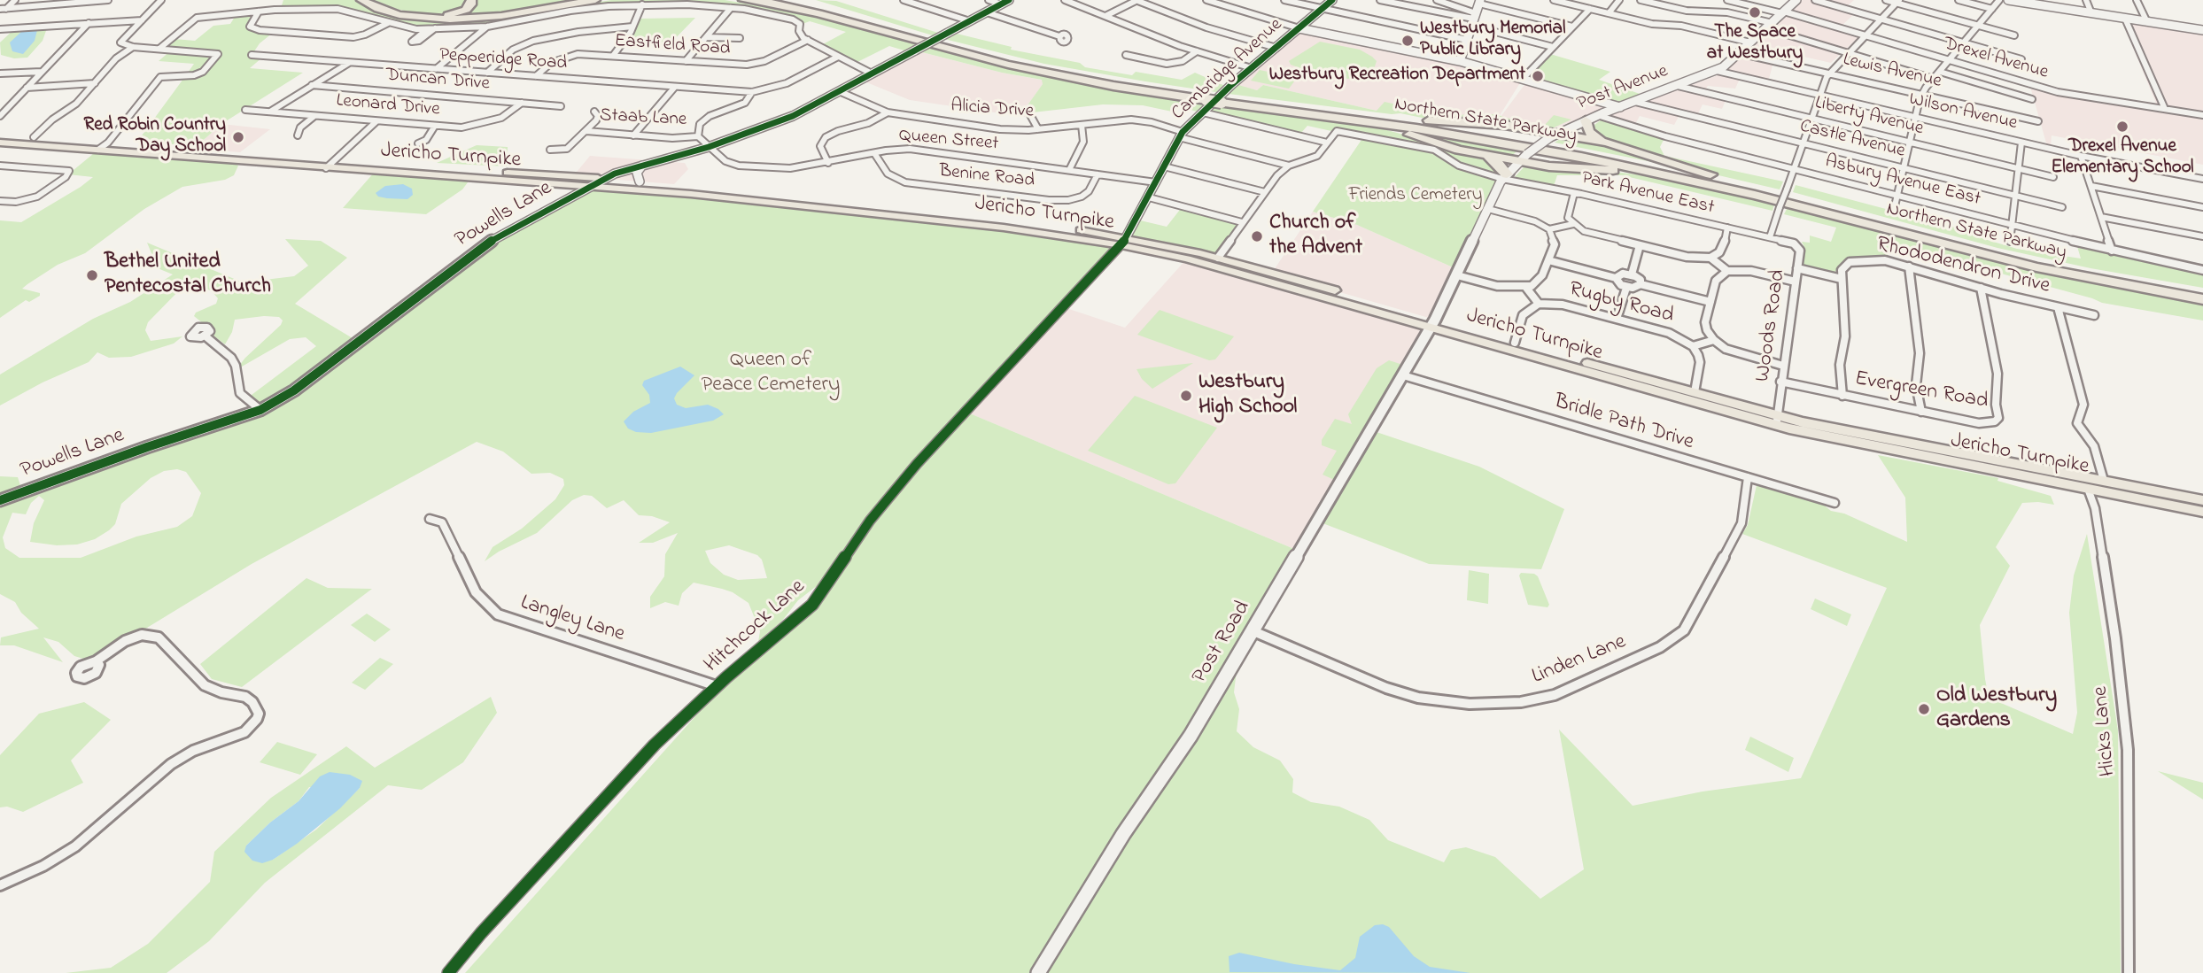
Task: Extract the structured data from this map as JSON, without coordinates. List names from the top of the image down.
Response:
{
  "streets": {
    "highway": ["Northern State Parkway"],
    "main road": ["Post Avenue", "Jericho Turnpike"],
    "street": [
      "Eastfield Road",
      "Drexel Avenue",
      "Pepperidge Road",
      "Cambridge Avenue",
      "Lewis Avenue",
      "Duncan Drive",
      "Leonard Drive",
      "Alicia Drive",
      "Wilson Avenue",
      "Liberty Avenue",
      "Staab Lane",
      "Castle Avenue",
      "Queen Street",
      "Benine Road",
      "Asbury Avenue East",
      "Park Avenue East",
      "Powells Lane",
      "Rhododendron Drive",
      "Rugby Road",
      "Woods Road",
      "Evergreen Road",
      "Bridle Path Drive",
      "Langley Lane",
      "Hitchcock Lane",
      "Post Road",
      "Linden Lane",
      "Hicks Lane"
    ]
  },
  "crossings": [
    ["Eastfield Road", "Pepperidge Road"],
    ["Drexel Avenue", "Post Avenue"],
    ["Cambridge Avenue", "Alicia Drive"],
    ["Cambridge Avenue", "Queen Street"],
    ["Cambridge Avenue", "Jericho Turnpike"],
    ["Cambridge Avenue", "Hitchcock Lane"],
    ["Lewis Avenue", "Post Avenue"],
    ["Duncan Drive", "Leonard Drive"],
    ["Post Avenue", "Wilson Avenue"],
    ["Post Avenue", "Liberty Avenue"],
    ["Post Avenue", "Castle Avenue"],
    ["Post Avenue", "Jericho Turnpike"],
    ["Post Avenue", "Asbury Avenue East"],
    ["Post Avenue", "Park Avenue East"],
    ["Post Avenue", "Post Road"],
    ["Alicia Drive", "Powells Lane"],
    ["Staab Lane", "Queen Street"],
    ["Queen Street", "Benine Road"],
    ["Queen Street", "Powells Lane"],
    ["Jericho Turnpike", "Powells Lane"],
    ["Jericho Turnpike", "Rugby Road"],
    ["Jericho Turnpike", "Woods Road"],
    ["Jericho Turnpike", "Hitchcock Lane"],
    ["Jericho Turnpike", "Post Road"],
    ["Jericho Turnpike", "Hicks Lane"],
    ["Park Avenue East", "Woods Road"],
    ["Rhododendron Drive", "Evergreen Road"],
    ["Woods Road", "Evergreen Road"],
    ["Bridle Path Drive", "Post Road"],
    ["Bridle Path Drive", "Linden Lane"],
    ["Langley Lane", "Hitchcock Lane"],
    ["Post Road", "Linden Lane"]
  ],
  "parks": ["Friends Cemetery", "Queen of Peace Cemetery"],
  "places": [
    "The Space at Westbury",
    "Westbury Memorial Public Library",
    "Westbury Recreation Department",
    "Drexel Avenue Elementary School",
    "Red Robin Country Day School",
    "Church of the Advent",
    "Bethel United Pentecostal Church",
    "Westbury High School",
    "Old Westbury Gardens"
  ]
}
